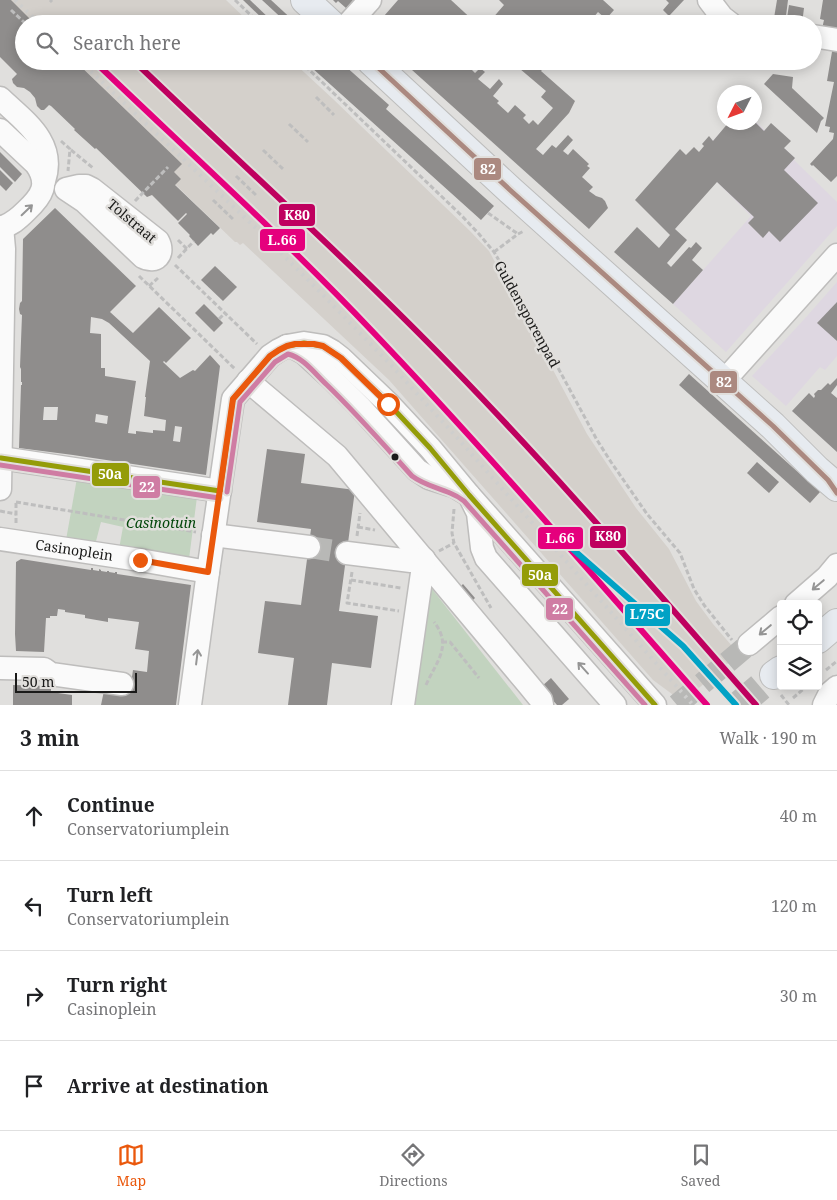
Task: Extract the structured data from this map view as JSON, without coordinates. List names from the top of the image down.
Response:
{
  "streets": {
    "street": ["Casinoplein"],
    "path": ["Guldensporenpad"]
  },
  "parks": ["Casinotuin"],
  "lines": [
    "transit line K80",
    "transit line L.66",
    "transit line 82",
    "transit line 50a",
    "transit line 22",
    "transit line L75C"
  ],
  "scale_bar": "50 m",
  "north": "bottom left",
  "page": {
    "search": "Search here",
    "scale": "50 m",
    "heading": ["3 min", "Walk · 190 m"],
    "list": [
      ["Continue", "Conservatoriumplein", "40 m"],
      ["Turn left", "Conservatoriumplein", "120 m"],
      ["Turn right", "Casinoplein", "30 m"],
      "Arrive at destination"
    ],
    "nav": ["Map", "Directions", "Saved"]
  }
}
